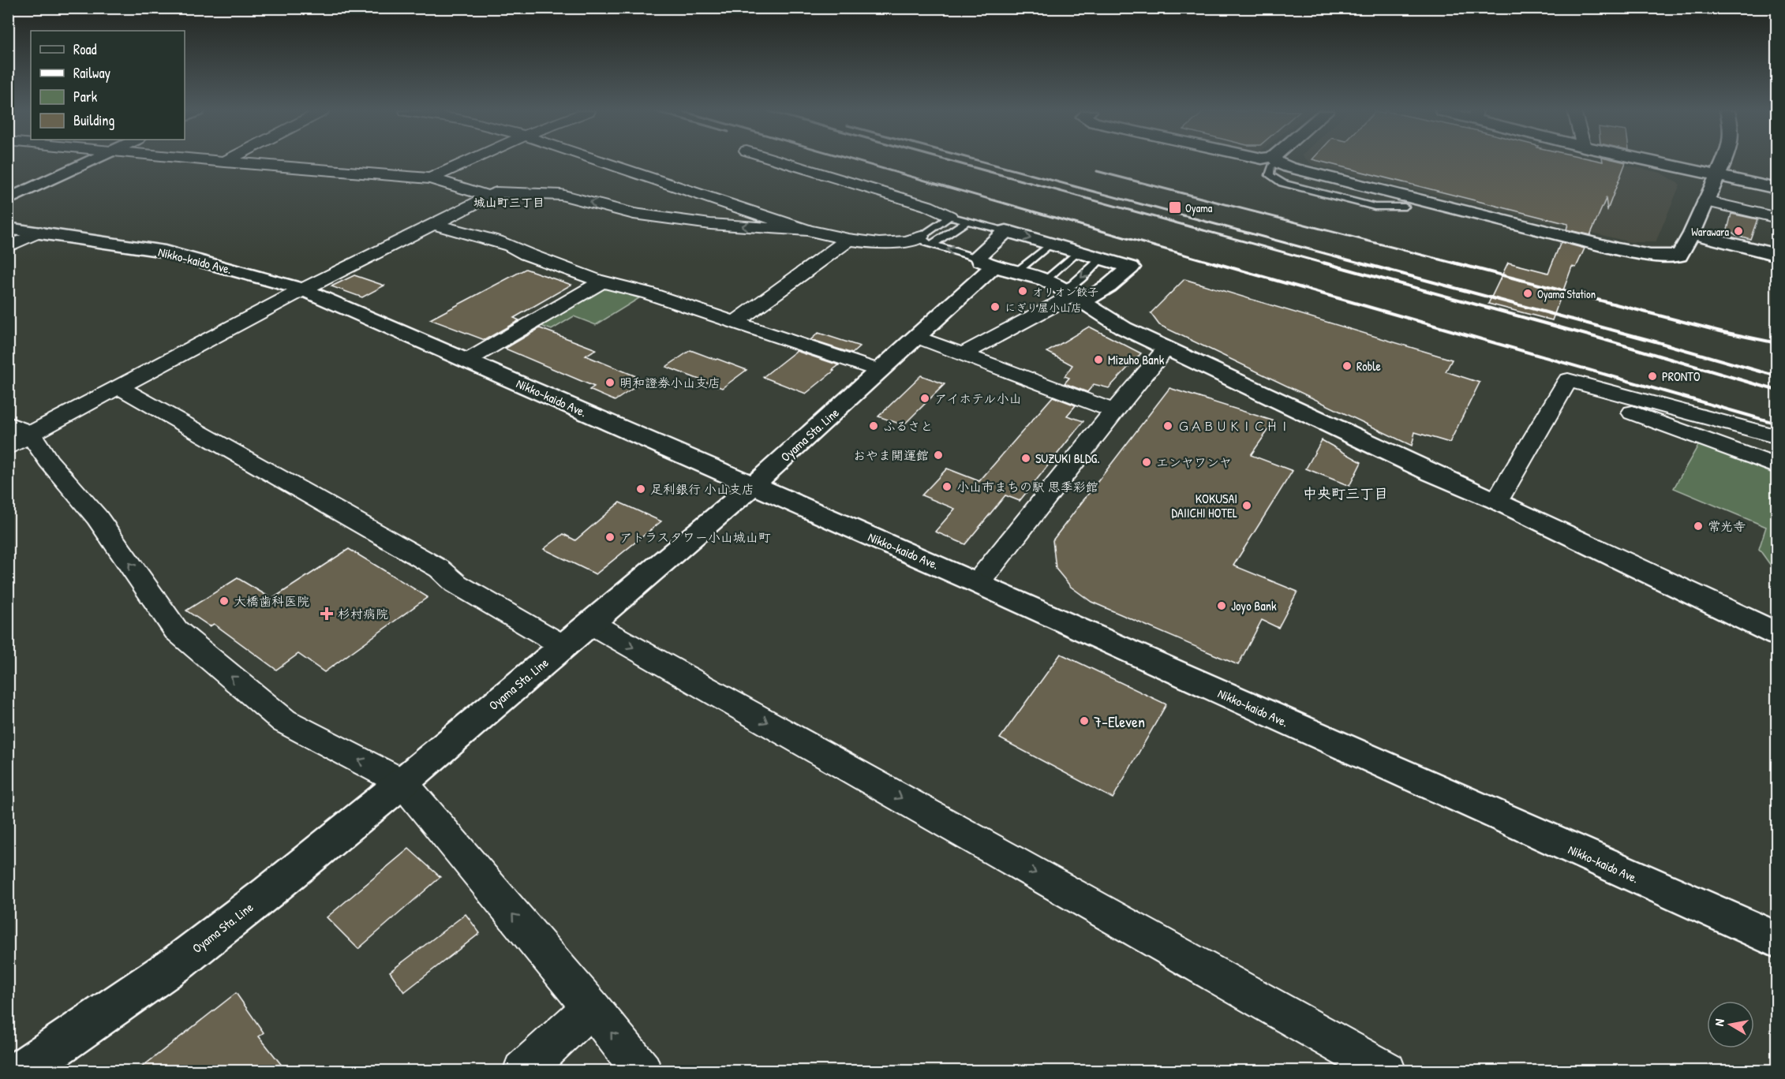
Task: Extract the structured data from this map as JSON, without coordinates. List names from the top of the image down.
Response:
{
  "streets": {
    "street": ["Nikko-kaido Ave.", "Oyama Sta. Line"]
  },
  "crossings": [
    ["Nikko-kaido Ave.", "Oyama Sta. Line"]
  ],
  "districts": ["城山町三丁目", "中央町三丁目"],
  "places": {
    "transit": ["Oyama"],
    "other": [
      "Warawara",
      "オリオン餃子",
      "Oyama Station",
      "にぎり屋小山店",
      "Mizuho Bank",
      "Roble",
      "PRONTO",
      "明和證券小山支店",
      "アイホテル小山",
      "ふるさと",
      "ＧＡＢＵＫＩＣＨＩ",
      "おやま開運館",
      "SUZUKI BLDG.",
      "エンヤワンヤ",
      "小山市まちの駅 思季彩館",
      "足利銀行 小山支店",
      "KOKUSAI DAIICHI HOTEL",
      "常光寺",
      "アトラスタワー小山城山町",
      "大橋歯科医院",
      "Joyo Bank",
      "7-Eleven"
    ],
    "health": ["杉村病院"]
  },
  "legend": [
    "Road",
    "Railway",
    "Park",
    "Building"
  ],
  "north": "left"
}
